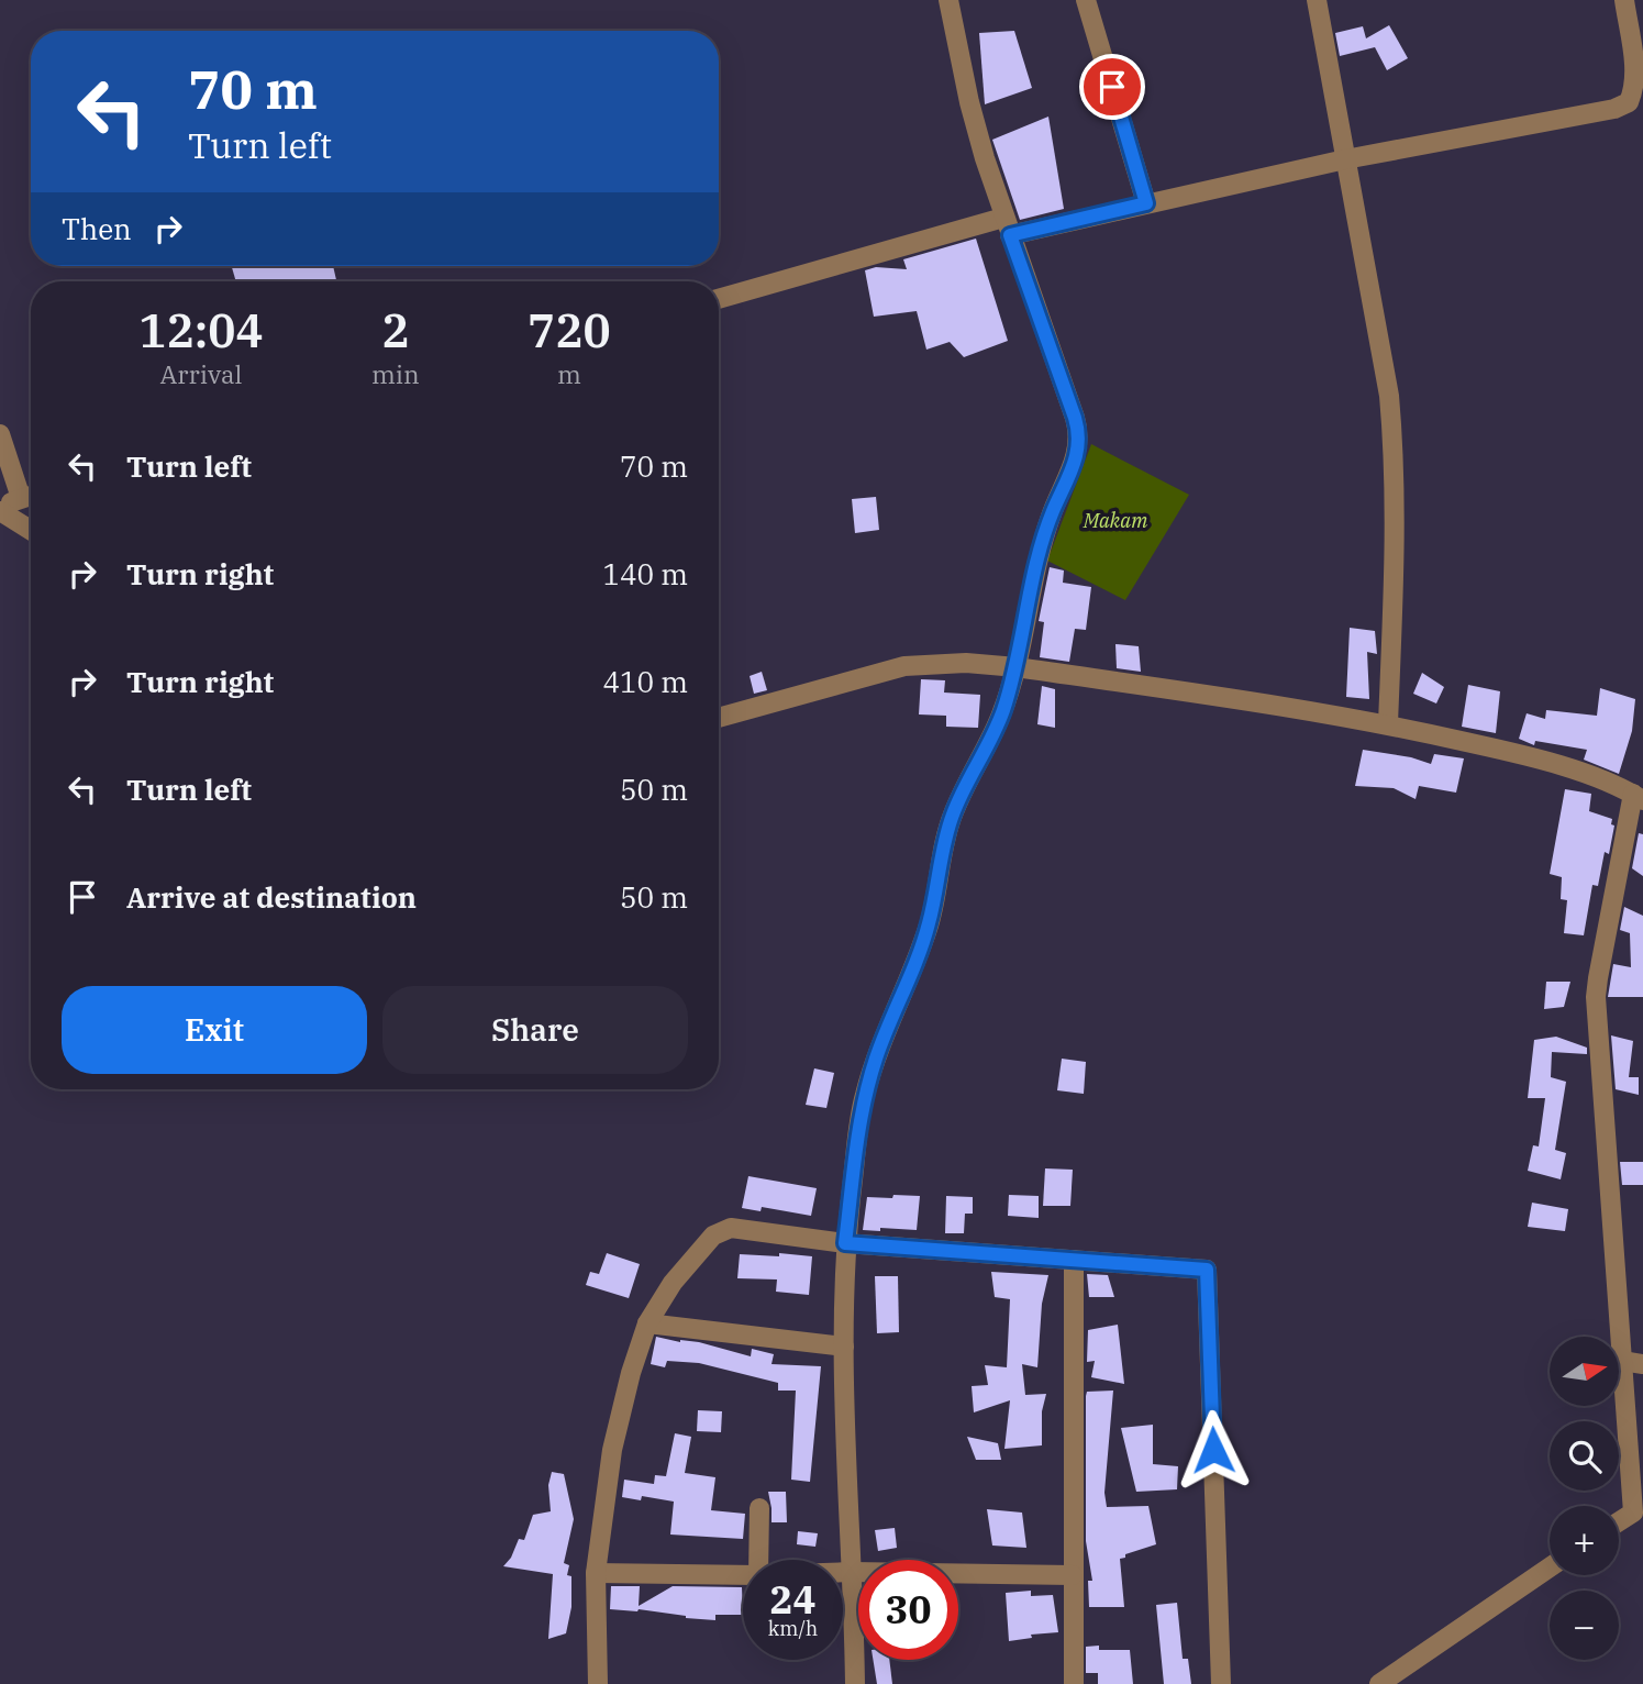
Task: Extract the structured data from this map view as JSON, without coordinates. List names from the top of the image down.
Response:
{
  "parks": ["Makam"],
  "north": "right",
  "page": {
    "turn": ["70 m", "Turn left"],
    "then": "Then",
    "eta": [
      "12:04",
      "Arrival",
      "2",
      "min",
      "720",
      "m"
    ],
    "list": [
      {
        "name": "Turn left",
        "value": "70 m"
      },
      {
        "name": "Turn right",
        "value": "140 m"
      },
      {
        "name": "Turn right",
        "value": "410 m"
      },
      {
        "name": "Turn left",
        "value": "50 m"
      },
      {
        "name": "Arrive at destination",
        "value": "50 m"
      }
    ],
    "buttons": ["Exit", "Share"],
    "map_buttons": ["+", "−"],
    "speed": "24 km/h",
    "limit": "30"
  }
}
